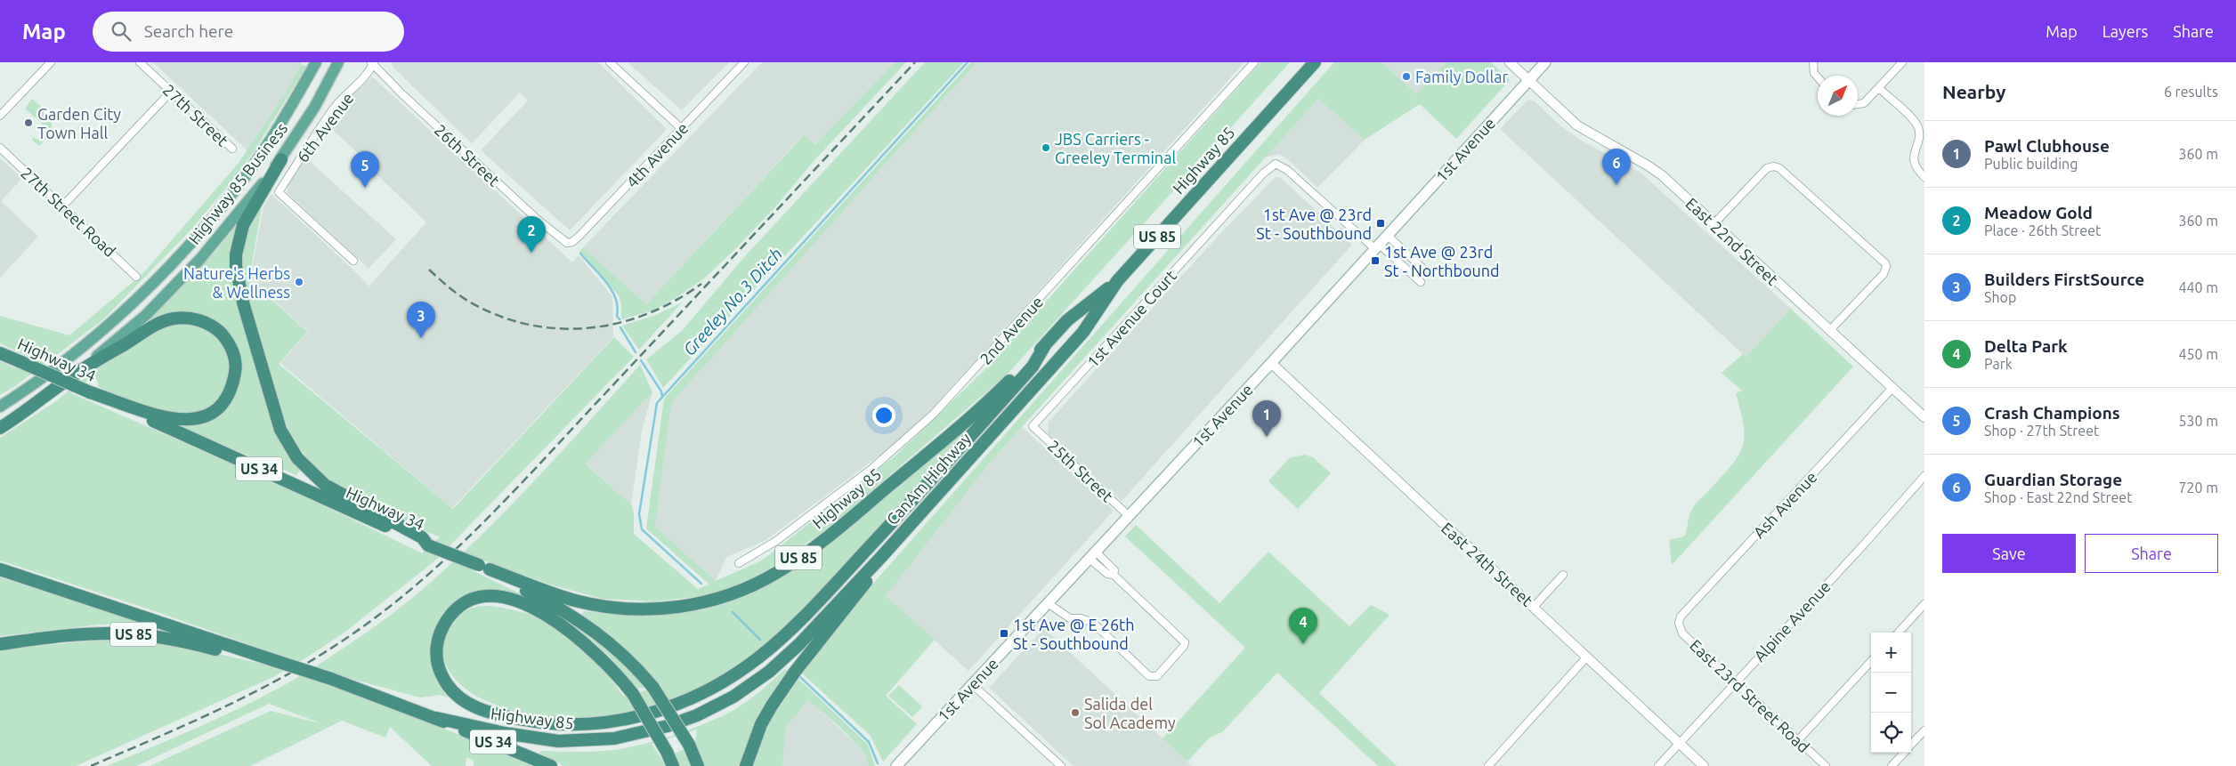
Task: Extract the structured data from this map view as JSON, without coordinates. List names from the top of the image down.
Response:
{
  "streets": {
    "highway": [
      "Highway 85",
      "Highway 85 Business",
      "US 85",
      "Highway 34",
      "US 34",
      "CanAm Highway"
    ],
    "main road": ["1st Avenue"],
    "street": [
      "27th Street",
      "6th Avenue",
      "26th Street",
      "4th Avenue",
      "27th Street Road",
      "East 22nd Street",
      "1st Avenue Court",
      "2nd Avenue",
      "25th Street",
      "Ash Avenue",
      "East 24th Street",
      "Alpine Avenue",
      "East 23rd Street Road"
    ]
  },
  "crossings": [
    ["6th Avenue", "26th Street"],
    ["1st Avenue", "East 22nd Street"],
    ["1st Avenue", "1st Avenue Court"],
    ["1st Avenue", "25th Street"],
    ["1st Avenue", "East 24th Street"],
    ["26th Street", "4th Avenue"],
    ["Highway 85", "Highway 34"],
    ["Highway 85", "US 34"],
    ["Highway 85", "CanAm Highway"],
    ["US 85", "US 34"],
    ["East 22nd Street", "Ash Avenue"],
    ["1st Avenue Court", "25th Street"],
    ["Ash Avenue", "East 23rd Street Road"],
    ["East 24th Street", "Alpine Avenue"],
    ["Alpine Avenue", "East 23rd Street Road"]
  ],
  "water": ["Greeley No.3 Ditch"],
  "places": {
    "other": [
      "Family Dollar",
      "Garden City Town Hall",
      "JBS Carriers - Greeley Terminal",
      "Nature's Herbs & Wellness",
      "Salida del Sol Academy"
    ],
    "transit": ["1st Ave @ 23rd St - Southbound", "1st Ave @ 23rd St - Northbound", "1st Ave @ E 26th St - Southbound"]
  },
  "north": "top right",
  "page": {
    "header": "Map",
    "search": "Search here",
    "nav": ["Map", "Layers", "Share"],
    "heading": ["Nearby", "6 results"],
    "list": [
      {
        "mark": "1",
        "name": "Pawl Clubhouse",
        "note": "Public building",
        "value": "360 m"
      },
      {
        "mark": "2",
        "name": "Meadow Gold",
        "note": "Place · 26th Street",
        "value": "360 m"
      },
      {
        "mark": "3",
        "name": "Builders FirstSource",
        "note": "Shop",
        "value": "440 m"
      },
      {
        "mark": "4",
        "name": "Delta Park",
        "note": "Park",
        "value": "450 m"
      },
      {
        "mark": "5",
        "name": "Crash Champions",
        "note": "Shop · 27th Street",
        "value": "530 m"
      },
      {
        "mark": "6",
        "name": "Guardian Storage",
        "note": "Shop · East 22nd Street",
        "value": "720 m"
      }
    ],
    "pins": [
      "6",
      "5",
      "2",
      "3",
      "1",
      "4"
    ],
    "buttons": ["Save", "Share"],
    "map_buttons": ["+", "−"]
  }
}
